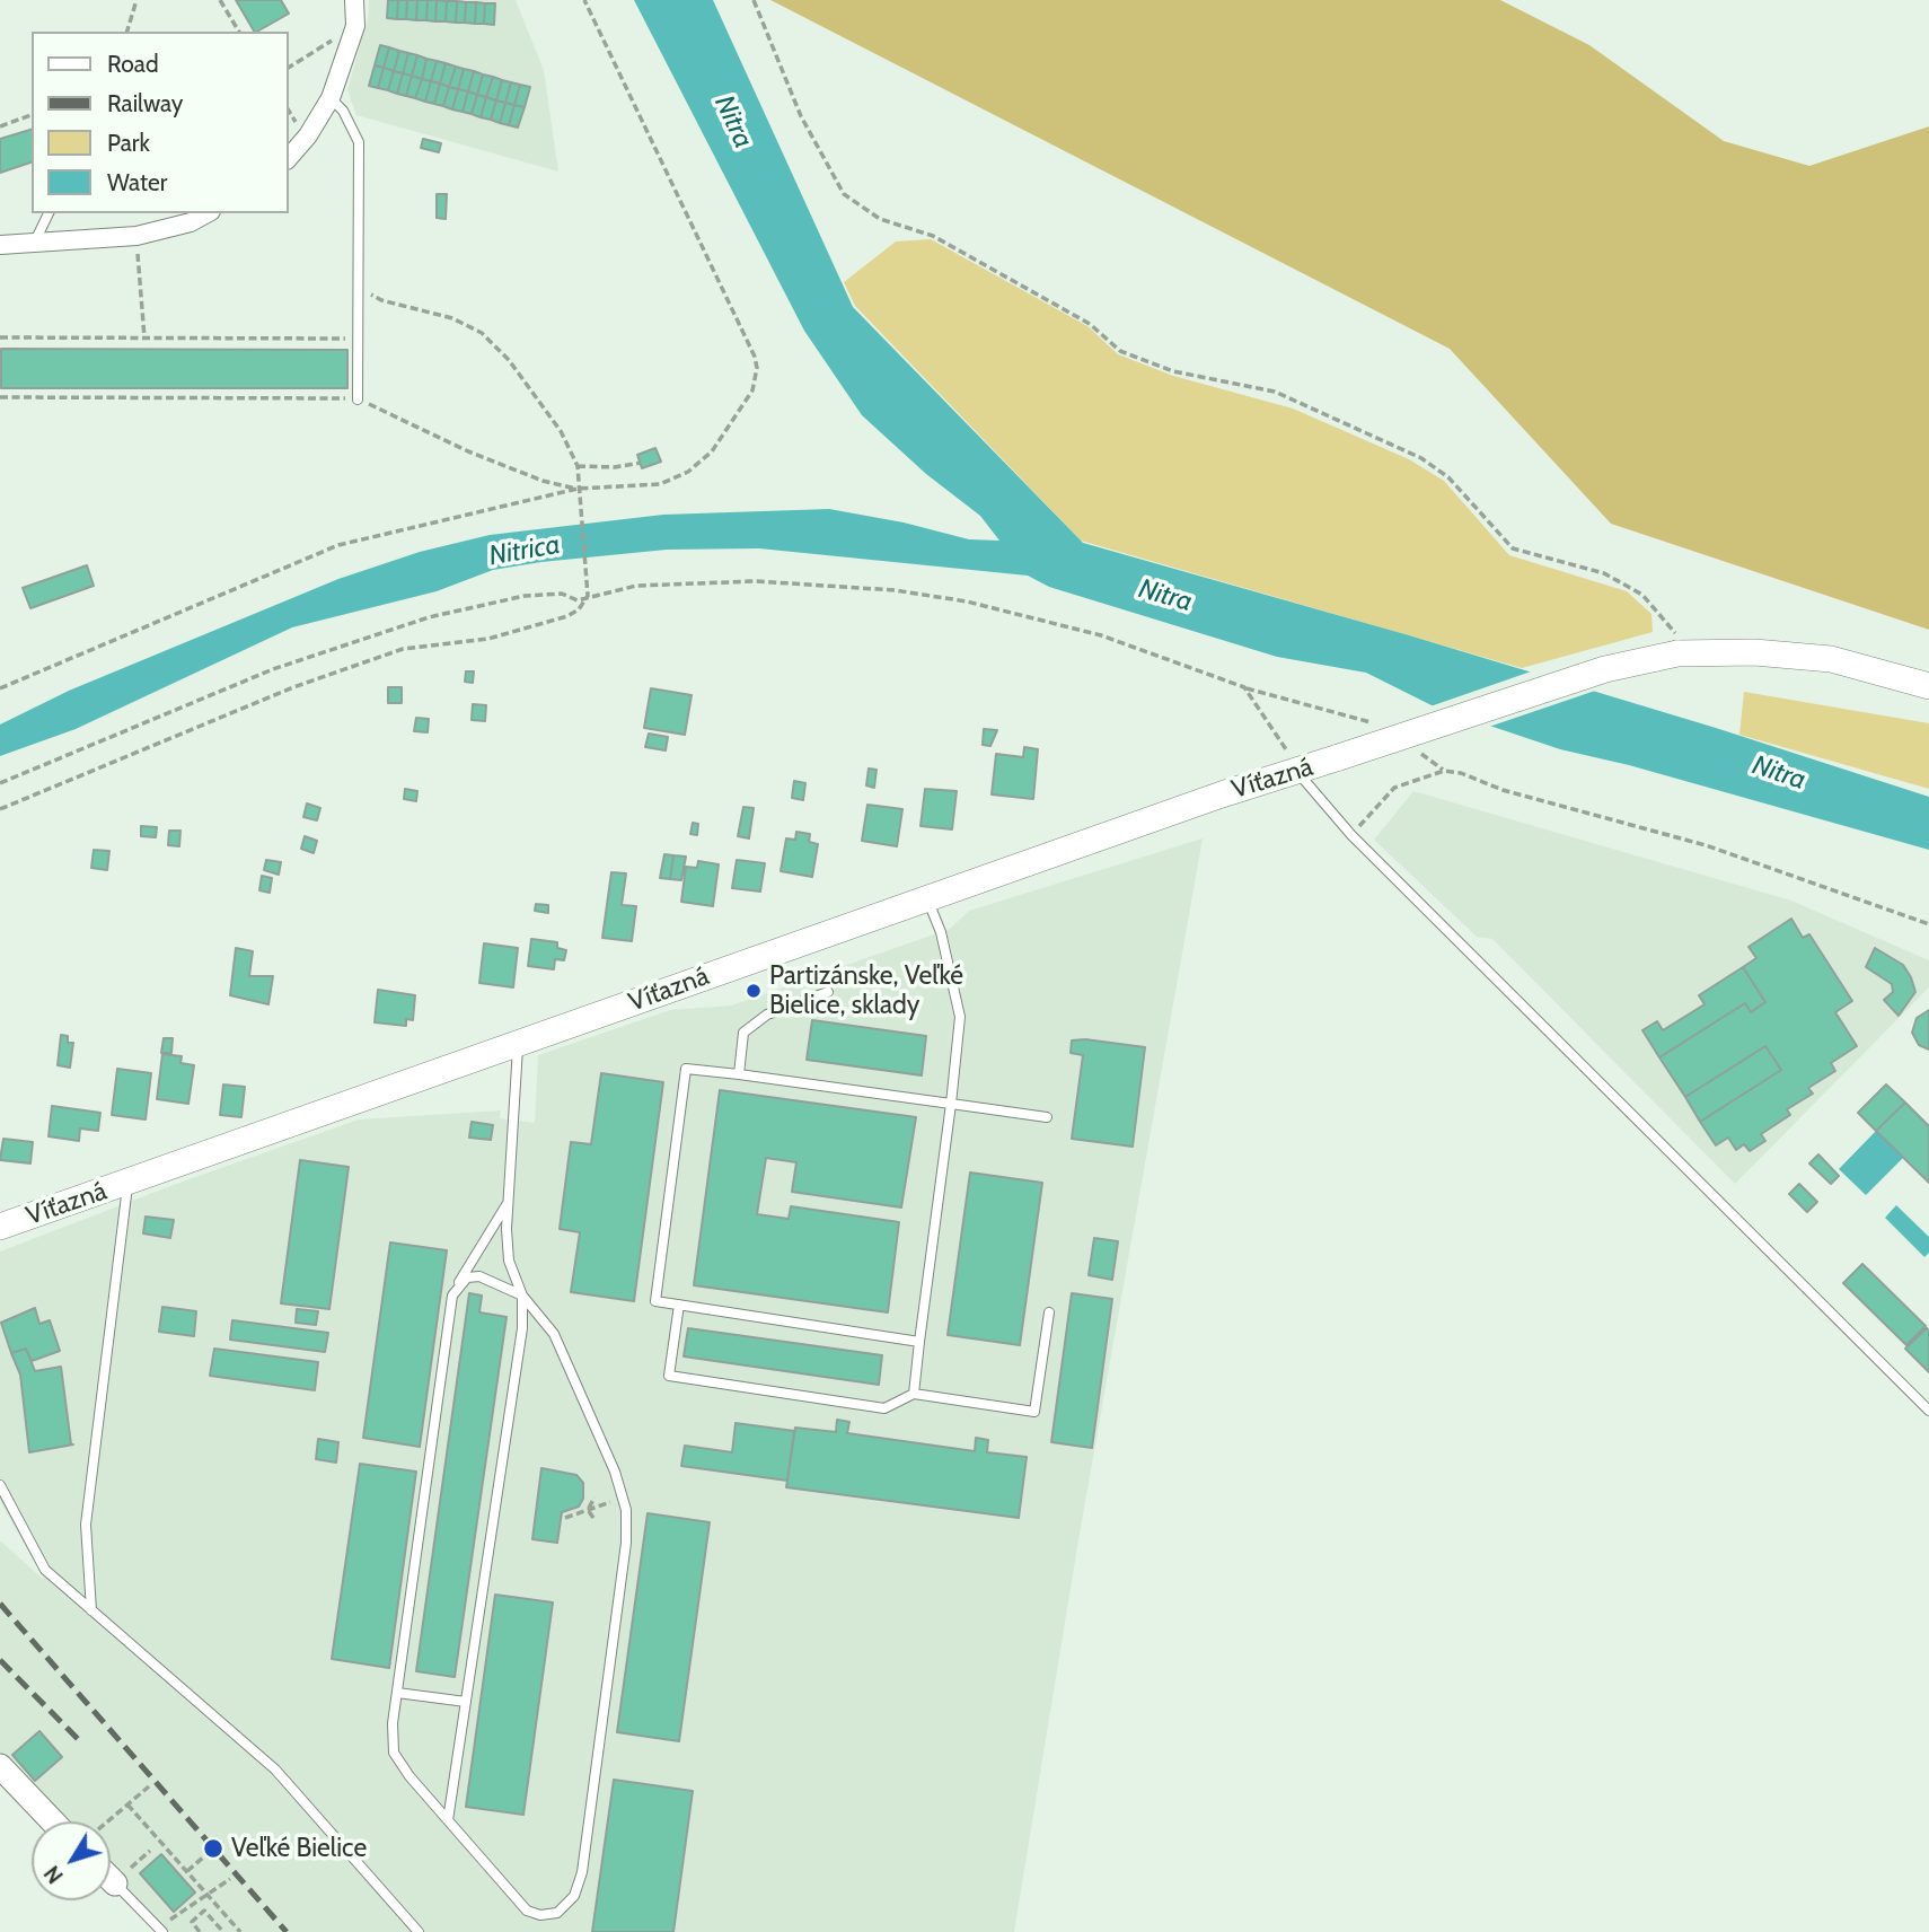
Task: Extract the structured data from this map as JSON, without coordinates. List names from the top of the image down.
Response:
{
  "streets": {
    "main road": ["Víťazná"]
  },
  "water": ["Nitra", "Nitrica"],
  "places": ["Partizánske, Veľké Bielice, sklady", "Veľké Bielice"],
  "legend": [
    "Road",
    "Railway",
    "Park",
    "Water"
  ],
  "north": "bottom left"
}
